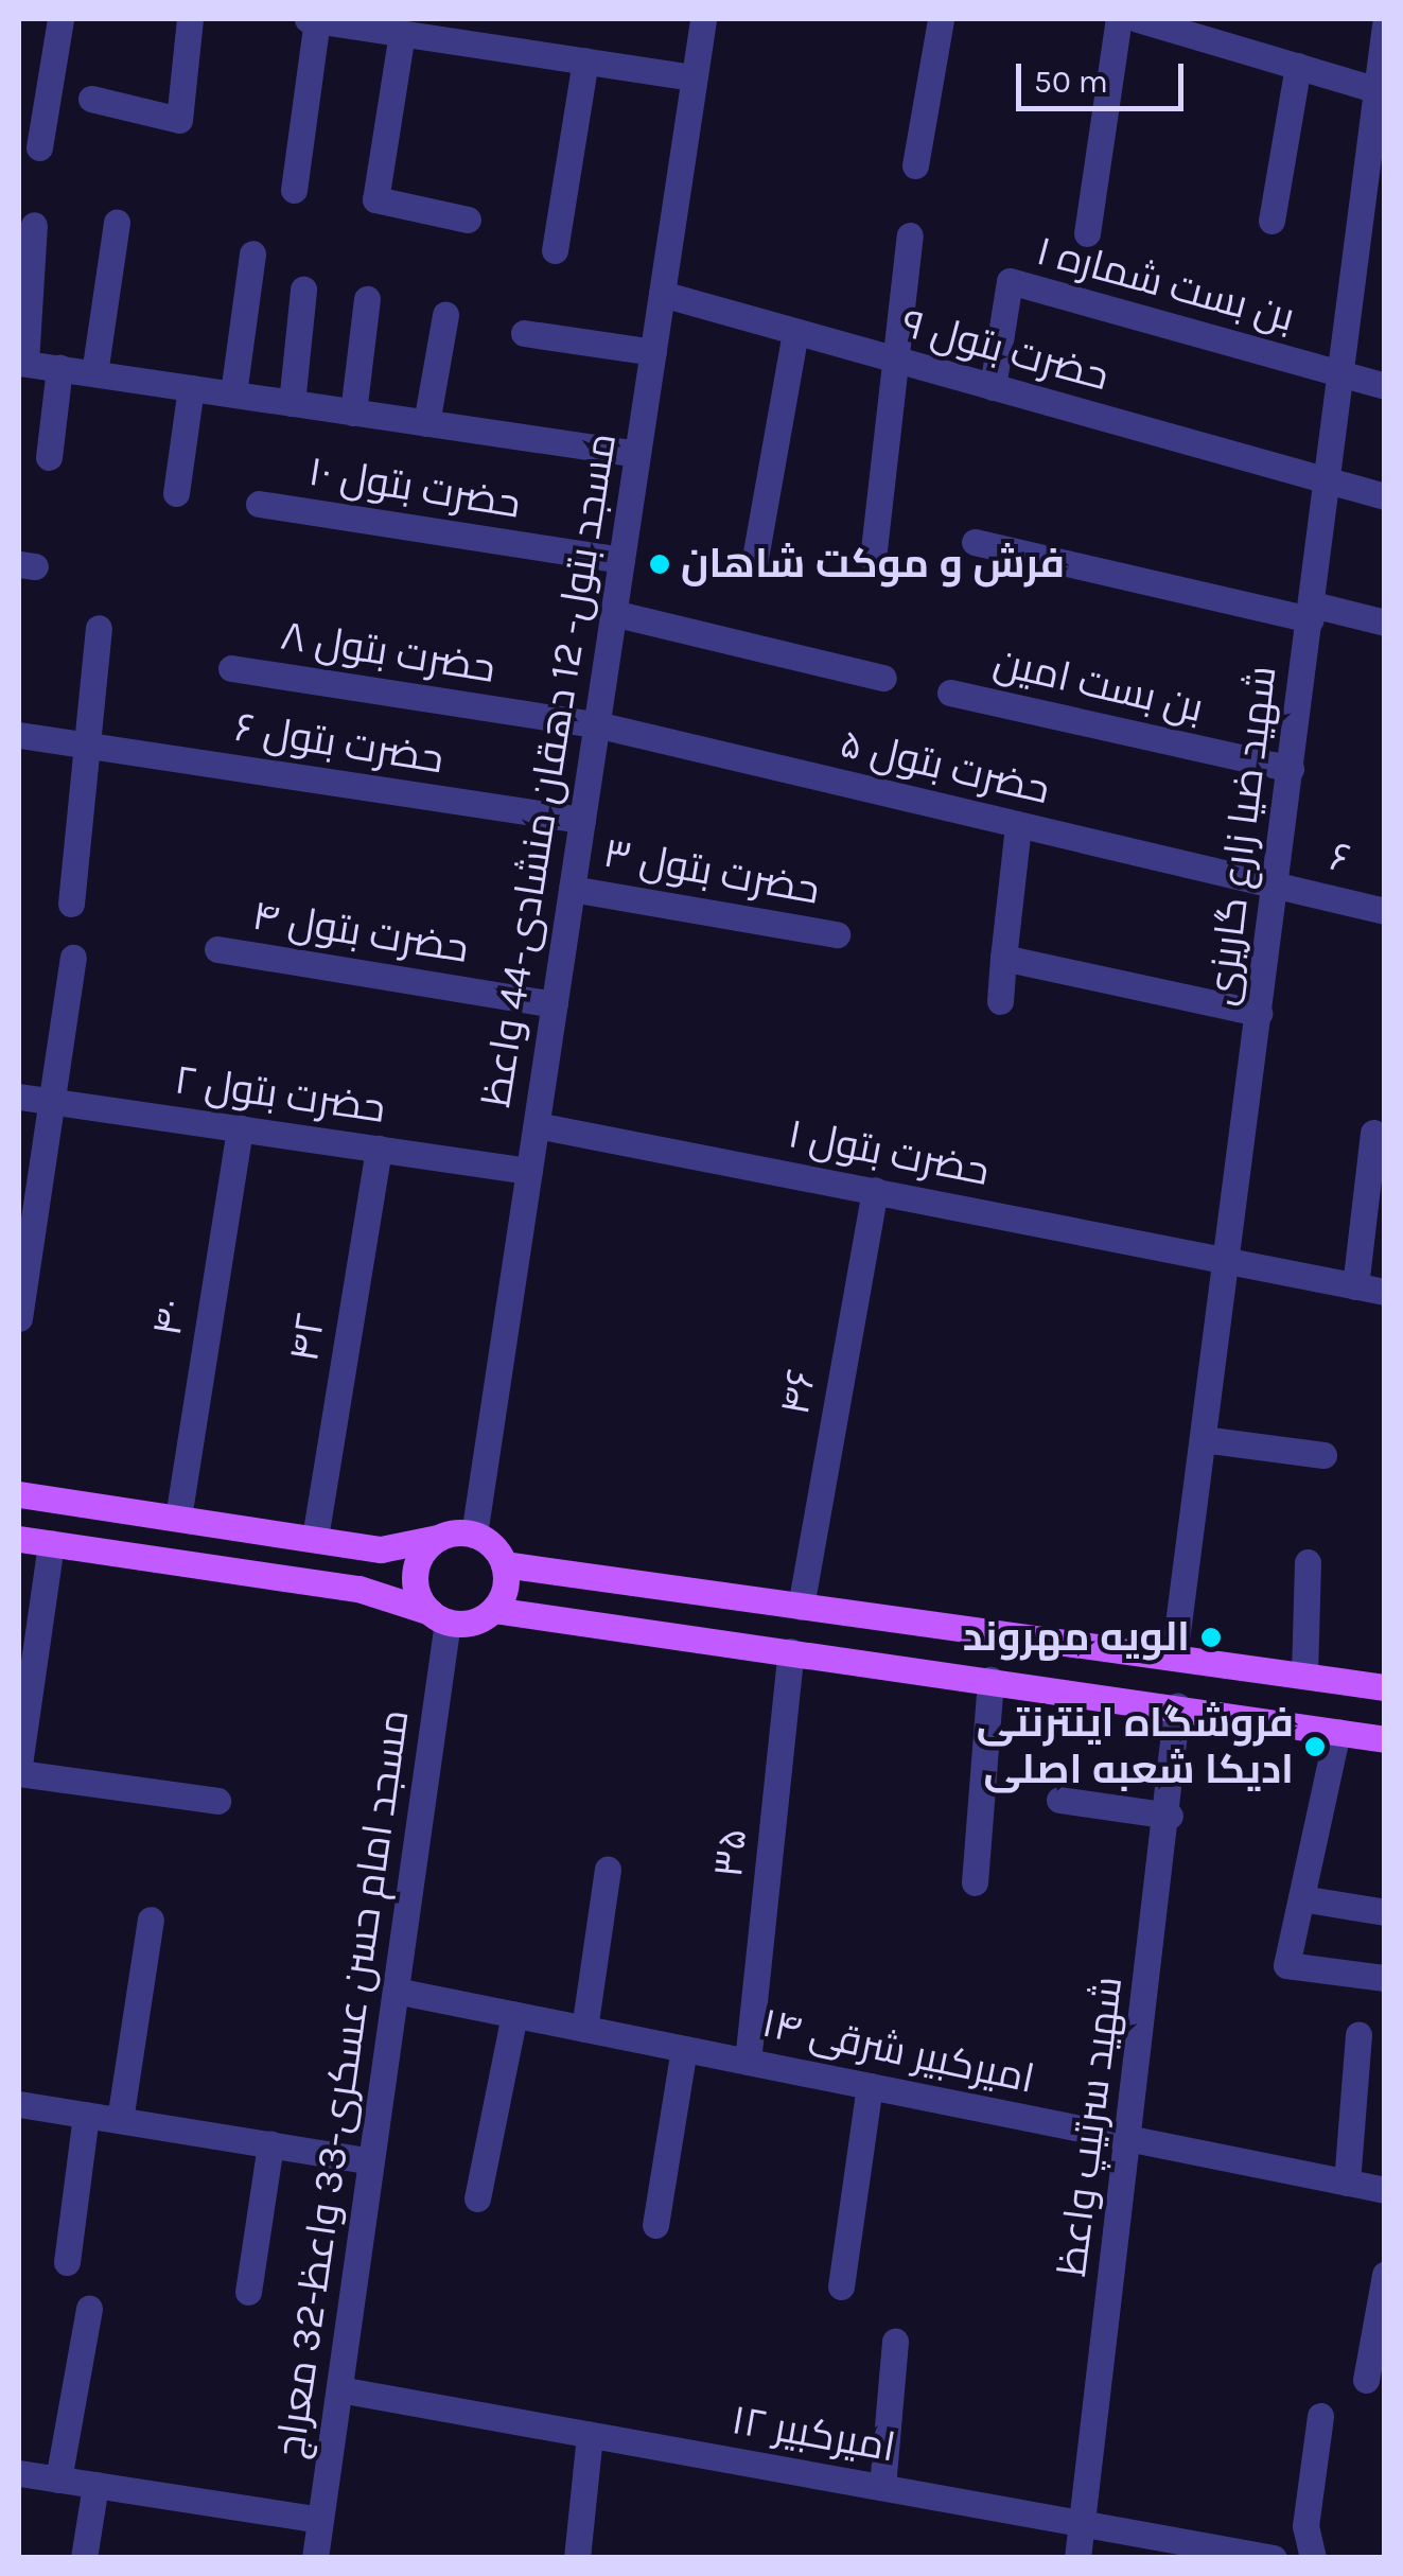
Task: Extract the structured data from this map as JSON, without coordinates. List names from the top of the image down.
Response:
{
  "streets": {
    "street": [
      "بن بست شماره ۱",
      "حضرت بتول ۹",
      "حضرت بتول ۱۰",
      "حضرت بتول ۸",
      "بن بست امین",
      "حضرت بتول ۶",
      "حضرت بتول ۵",
      "مسجد بتول- 12 دهقان منشادی-44 واعظ",
      "شهید ضیا زارع گاریزی",
      "۶",
      "حضرت بتول ۳",
      "حضرت بتول ۴",
      "حضرت بتول ۲",
      "حضرت بتول ۱",
      "۴۰",
      "۴۲",
      "۴۶",
      "۳۵",
      "۱۴ امیرکبیر شرقی",
      "مسجد امام حسن عسکری-33 واعظ-32 معراج",
      "شهید سرتیپ واعظ",
      "امیرکبیر ۱۲"
    ]
  },
  "crossings": [
    ["بن بست شماره ۱", "حضرت بتول ۹"],
    ["بن بست شماره ۱", "شهید ضیا زارع گاریزی"],
    ["حضرت بتول ۹", "مسجد بتول- 12 دهقان منشادی-44 واعظ"],
    ["حضرت بتول ۹", "شهید ضیا زارع گاریزی"],
    ["حضرت بتول ۱۰", "مسجد بتول- 12 دهقان منشادی-44 واعظ"],
    ["حضرت بتول ۸", "حضرت بتول ۵"],
    ["حضرت بتول ۸", "مسجد بتول- 12 دهقان منشادی-44 واعظ"],
    ["بن بست امین", "شهید ضیا زارع گاریزی"],
    ["حضرت بتول ۶", "مسجد بتول- 12 دهقان منشادی-44 واعظ"],
    ["حضرت بتول ۵", "مسجد بتول- 12 دهقان منشادی-44 واعظ"],
    ["حضرت بتول ۵", "شهید ضیا زارع گاریزی"],
    ["حضرت بتول ۵", "۶"],
    ["مسجد بتول- 12 دهقان منشادی-44 واعظ", "حضرت بتول ۳"],
    ["مسجد بتول- 12 دهقان منشادی-44 واعظ", "حضرت بتول ۴"],
    ["مسجد بتول- 12 دهقان منشادی-44 واعظ", "حضرت بتول ۲"],
    ["مسجد بتول- 12 دهقان منشادی-44 واعظ", "حضرت بتول ۱"],
    ["مسجد بتول- 12 دهقان منشادی-44 واعظ", "مسجد امام حسن عسکری-33 واعظ-32 معراج"],
    ["شهید ضیا زارع گاریزی", "۶"],
    ["شهید ضیا زارع گاریزی", "حضرت بتول ۱"],
    ["حضرت بتول ۲", "۴۰"],
    ["حضرت بتول ۲", "۴۲"],
    ["حضرت بتول ۱", "۴۶"],
    ["۳۵", "۱۴ امیرکبیر شرقی"],
    ["۱۴ امیرکبیر شرقی", "مسجد امام حسن عسکری-33 واعظ-32 معراج"],
    ["۱۴ امیرکبیر شرقی", "شهید سرتیپ واعظ"],
    ["مسجد امام حسن عسکری-33 واعظ-32 معراج", "امیرکبیر ۱۲"],
    ["شهید سرتیپ واعظ", "امیرکبیر ۱۲"]
  ],
  "places": ["فرش و موکت شاهان", "الویه مهروند", "فروشگاه اینترنتی ادیکا شعبه اصلی"],
  "scale_bar": "50 m"
}
